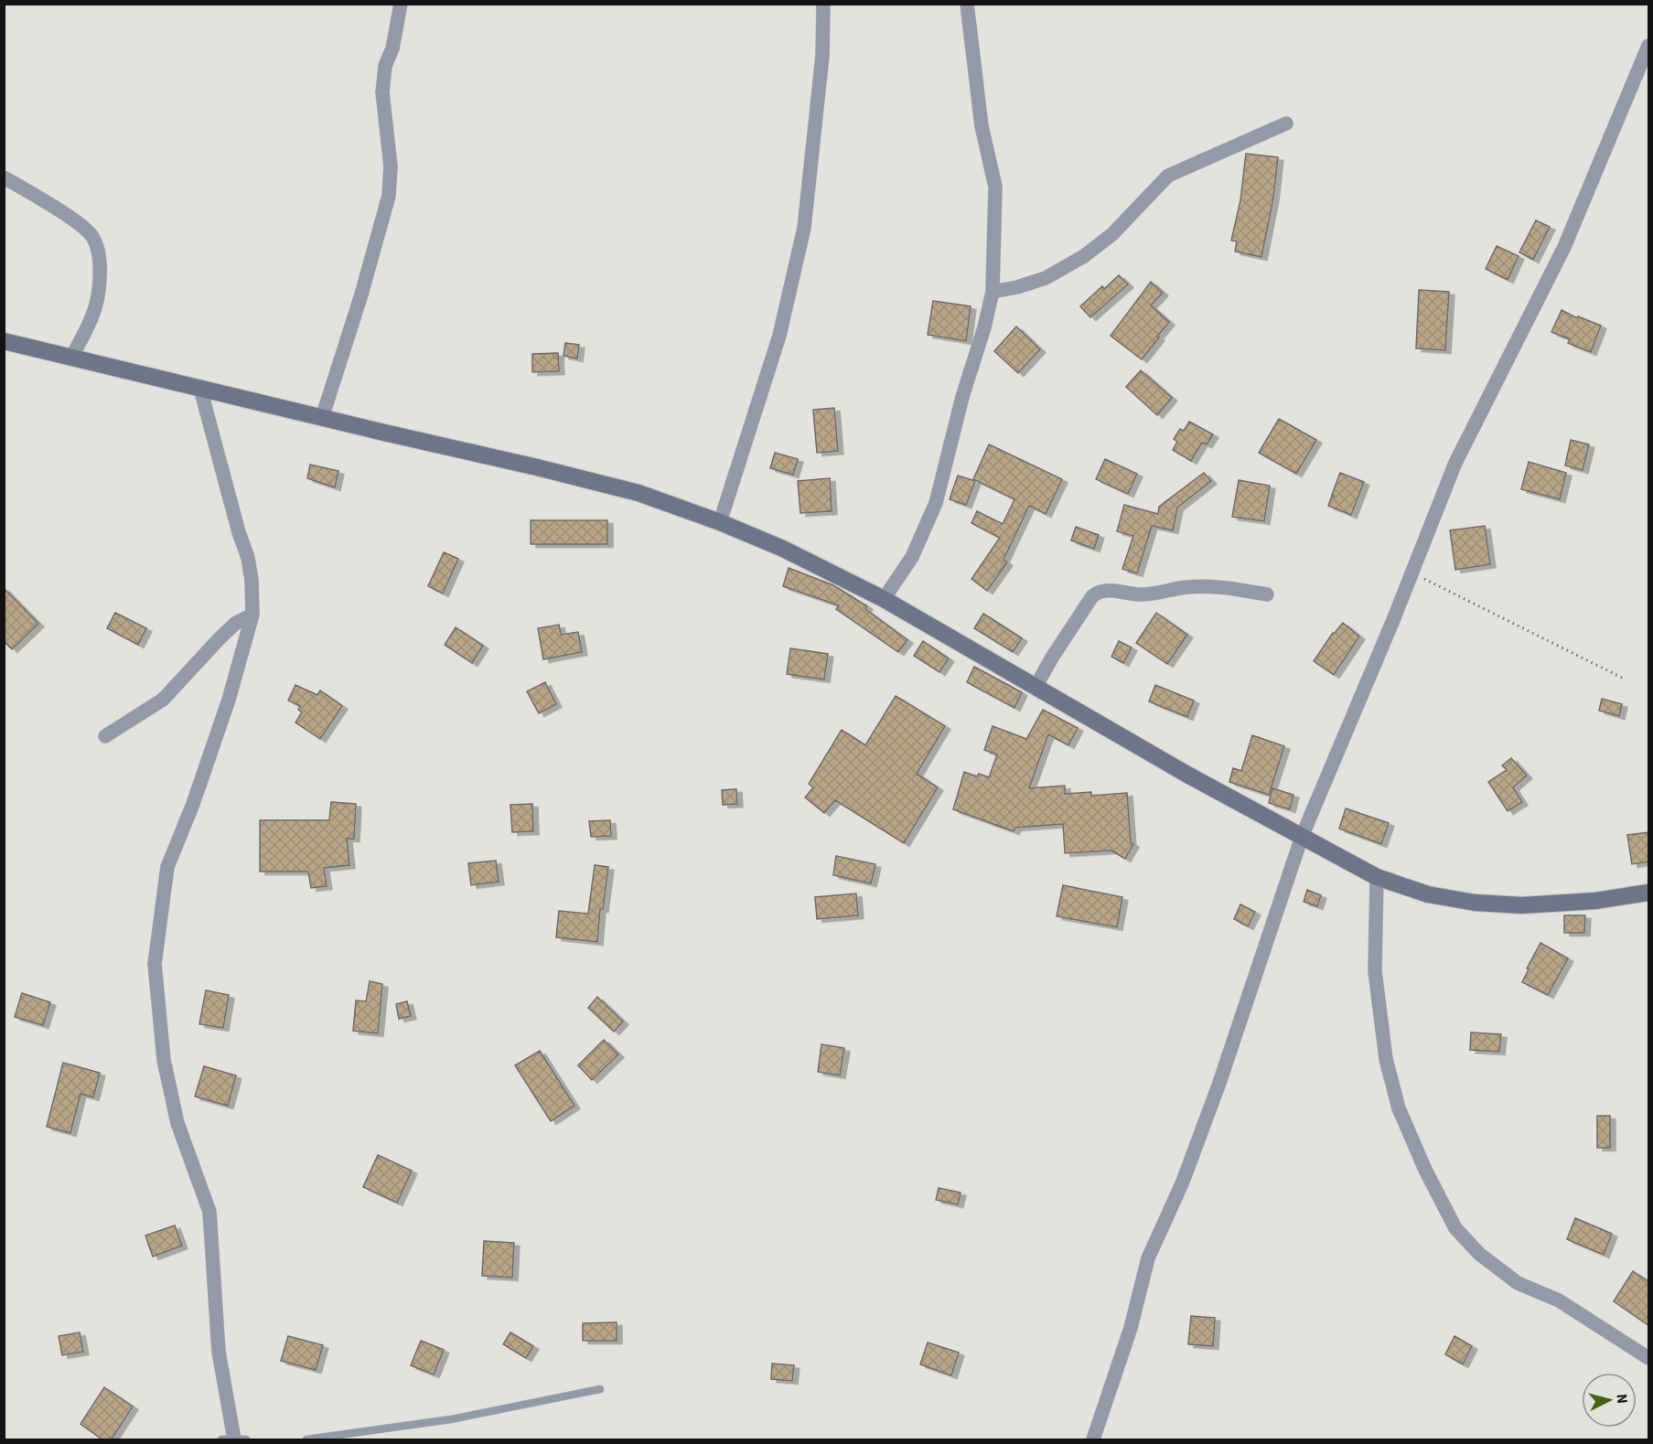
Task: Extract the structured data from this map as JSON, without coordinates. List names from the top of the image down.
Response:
{
  "north": "right"
}
